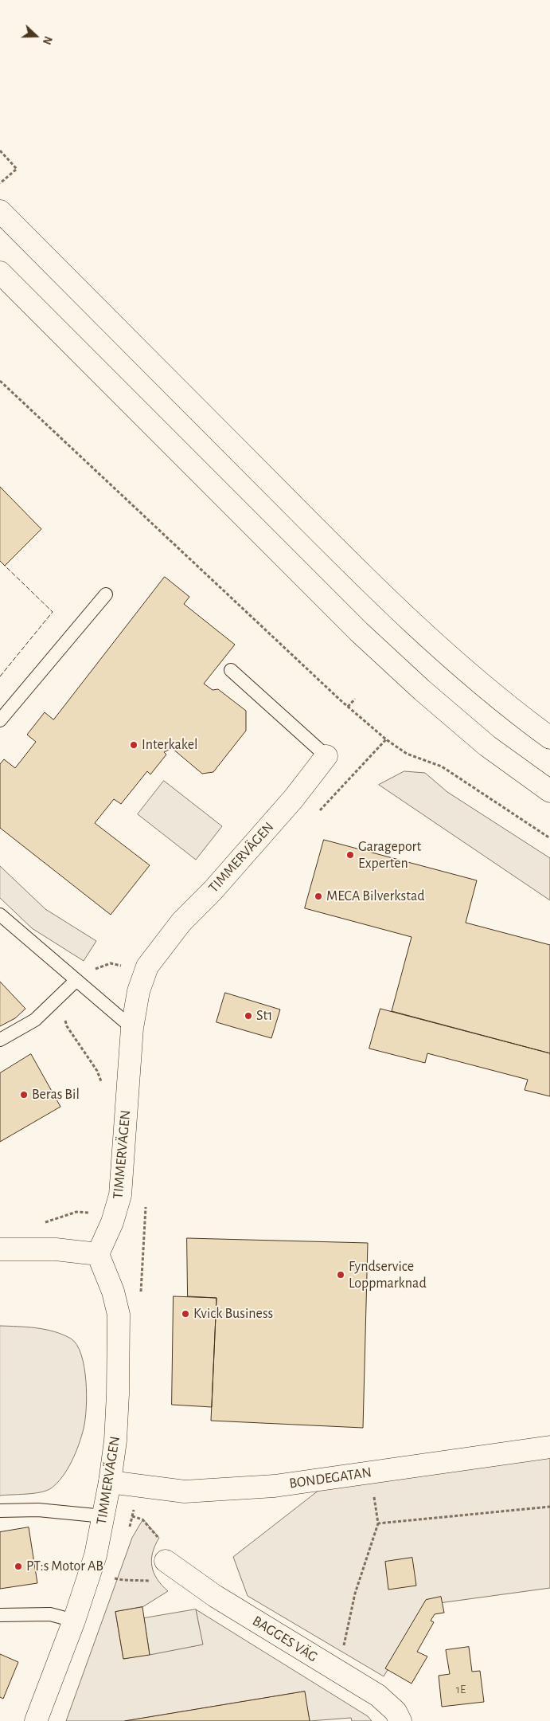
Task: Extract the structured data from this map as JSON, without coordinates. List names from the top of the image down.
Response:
{
  "streets": {
    "main road": ["TIMMERVÄGEN", "BONDEGATAN", "BAGGES VÄG"]
  },
  "crossings": [
    ["TIMMERVÄGEN", "BONDEGATAN"]
  ],
  "places": [
    "Interkakel",
    "Garageport Experten",
    "MECA Bilverkstad",
    "St1",
    "Beras Bil",
    "Fyndservice Loppmarknad",
    "Kvick Business",
    "PT:s Motor AB"
  ],
  "house_numbers": ["1E"],
  "north": "right"
}
